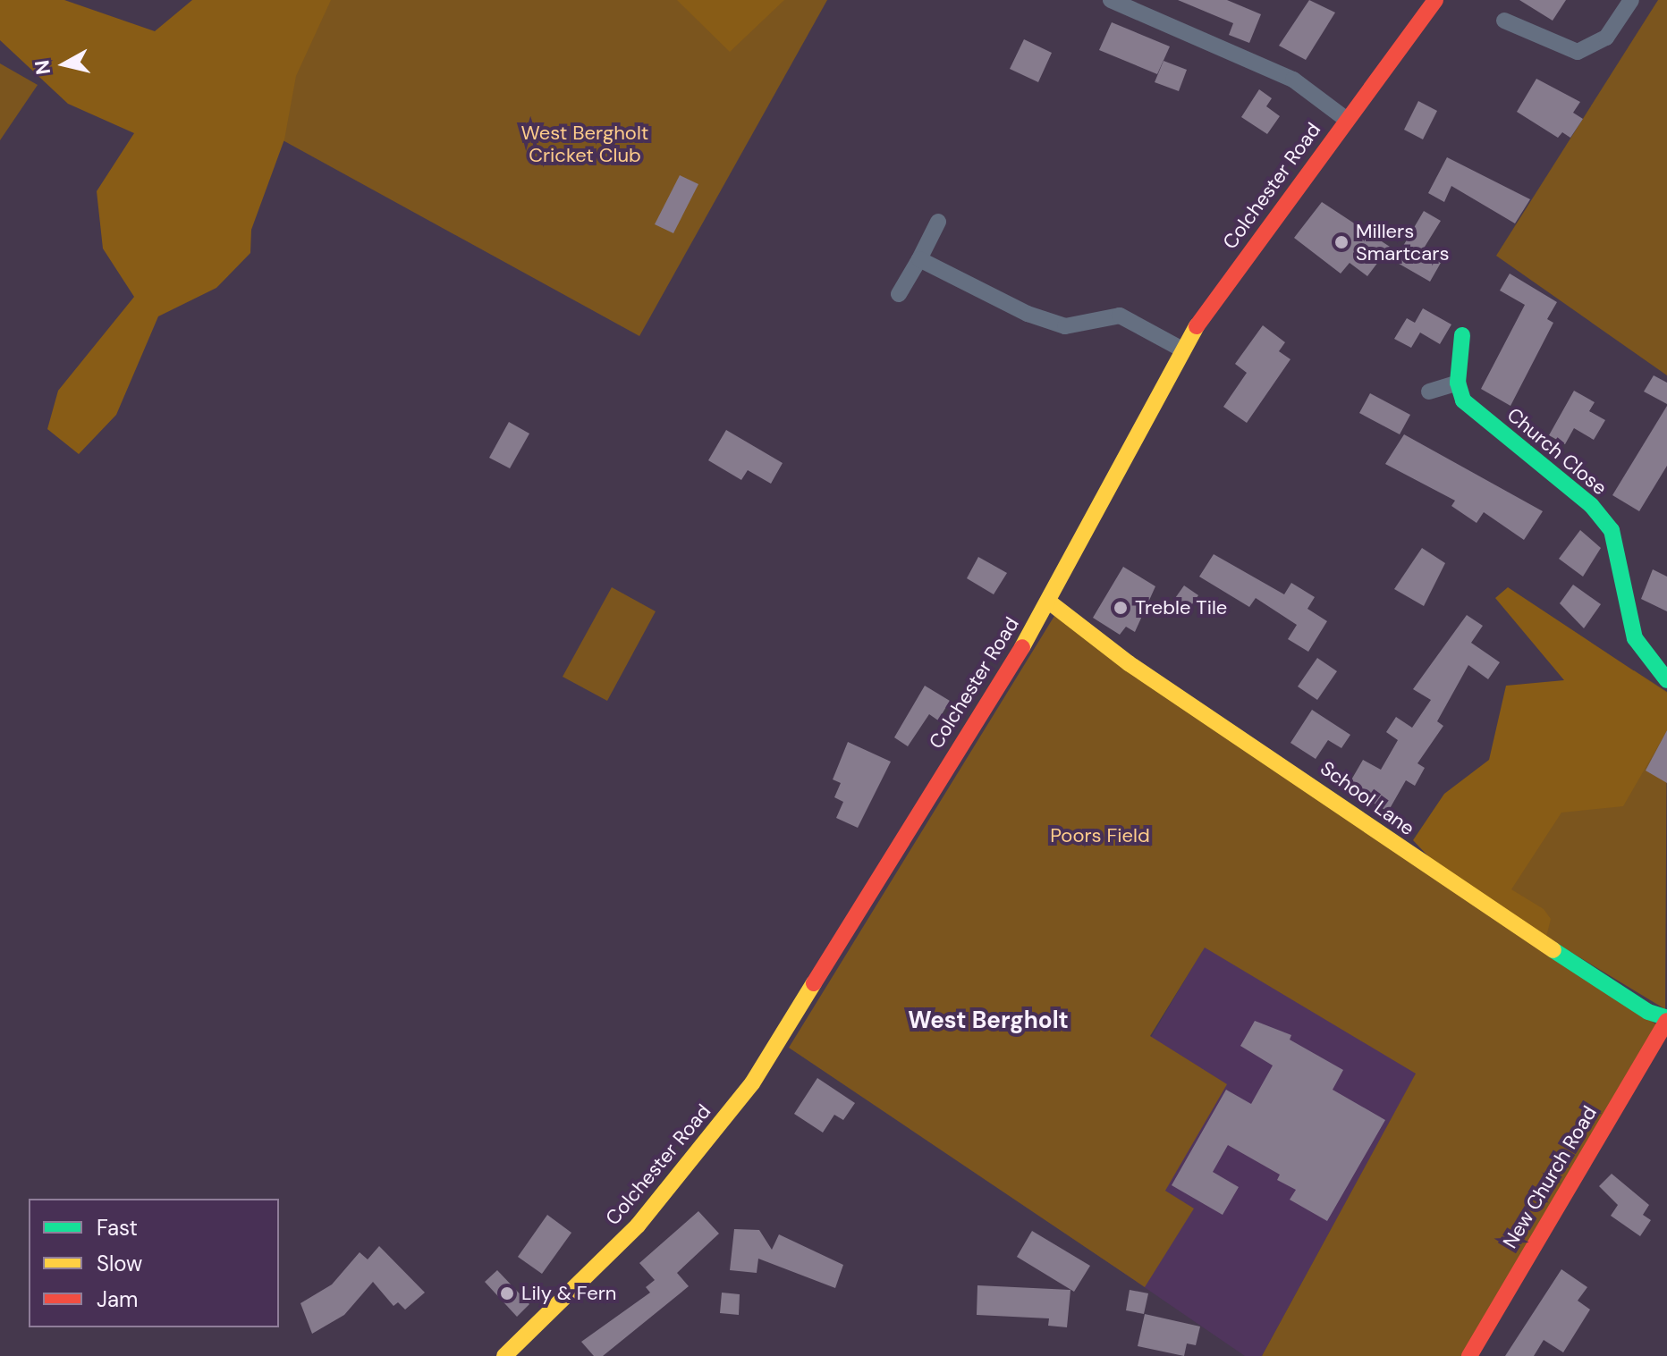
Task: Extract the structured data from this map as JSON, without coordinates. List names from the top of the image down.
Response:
{
  "streets": {
    "main road": [
      "Colchester Road",
      "Church Close",
      "School Lane",
      "New Church Road"
    ]
  },
  "crossings": [
    ["Colchester Road", "School Lane"],
    ["School Lane", "New Church Road"]
  ],
  "districts": ["West Bergholt"],
  "parks": ["West Bergholt Cricket Club", "Poors Field"],
  "places": ["Millers Smartcars", "Treble Tile", "Lily & Fern"],
  "legend": ["Fast", "Slow", "Jam"],
  "north": "left"
}
